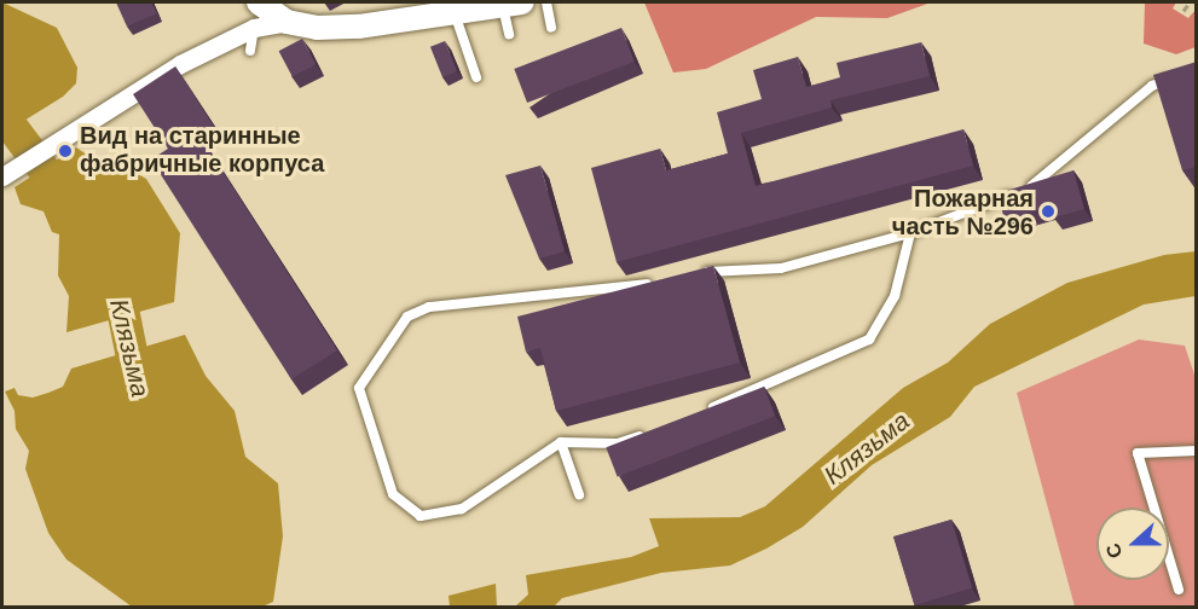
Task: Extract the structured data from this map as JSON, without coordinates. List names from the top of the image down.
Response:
{
  "water": ["Клязьма"],
  "places": ["Вид на старинные фабричные корпуса", "Пожарная часть №296"],
  "north": "left"
}
